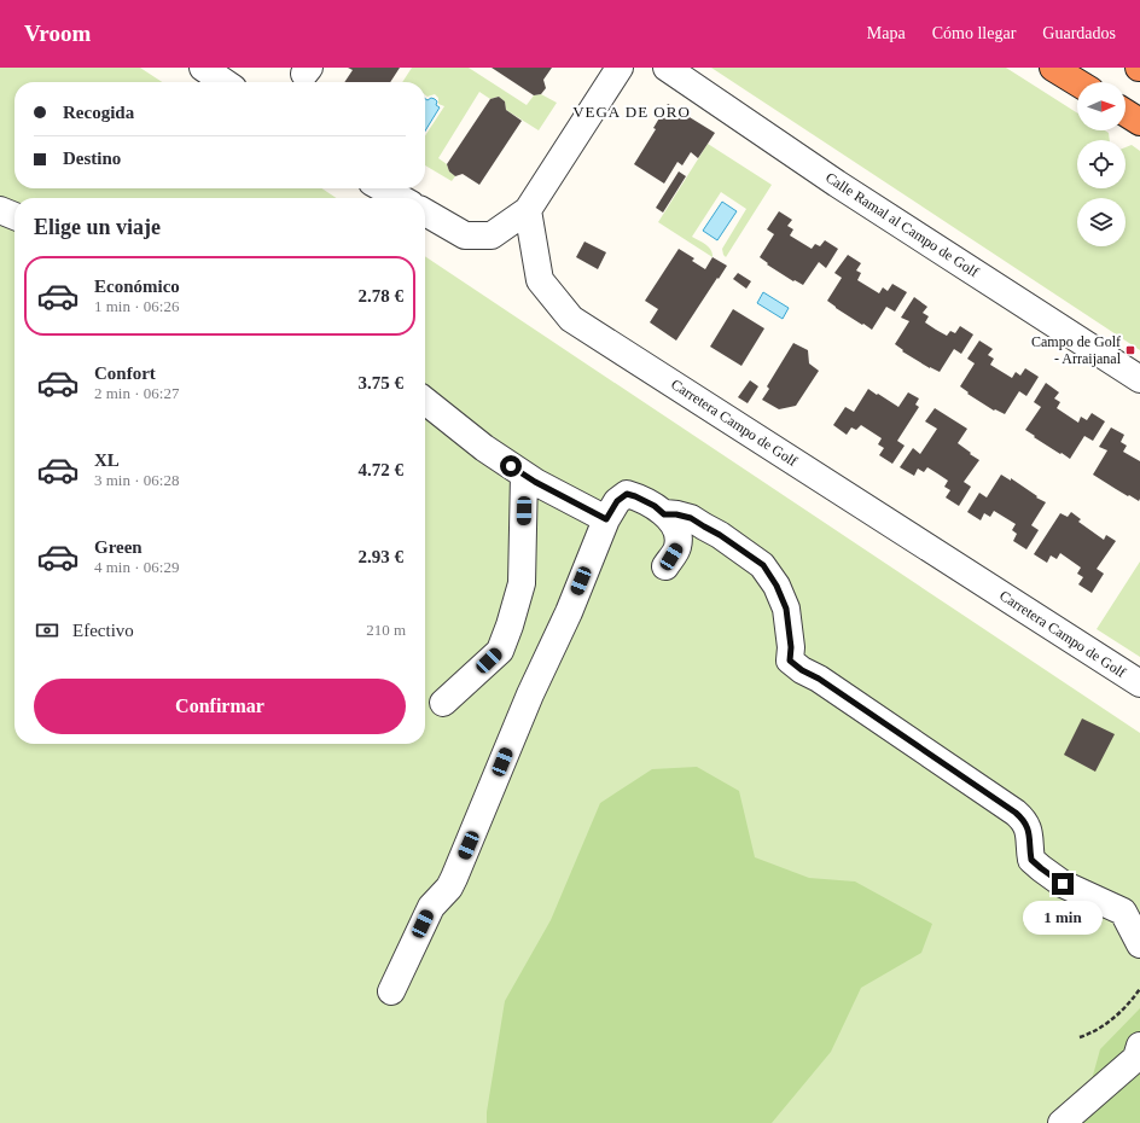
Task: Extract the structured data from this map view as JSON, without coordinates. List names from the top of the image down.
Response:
{
  "streets": {
    "street": ["Calle Ramal al Campo de Golf", "Carretera Campo de Golf"]
  },
  "districts": ["VEGA DE ORO"],
  "places": {
    "transit": ["Campo de Golf - Arraijanal"]
  },
  "north": "right",
  "page": {
    "header": "Vroom",
    "nav": ["Mapa", "Cómo llegar", "Guardados"],
    "banner": ["Recogida", "Destino"],
    "heading": "Elige un viaje",
    "list": [
      {
        "name": "Económico",
        "note": "1 min · 06:26",
        "value": "2.78 €"
      },
      {
        "name": "Confort",
        "note": "2 min · 06:27",
        "value": "3.75 €"
      },
      {
        "name": "XL",
        "note": "3 min · 06:28",
        "value": "4.72 €"
      },
      {
        "name": "Green",
        "note": "4 min · 06:29",
        "value": "2.93 €"
      }
    ],
    "pay": ["Efectivo", "210 m"],
    "buttons": "Confirmar",
    "bubble": "1 min"
  }
}
